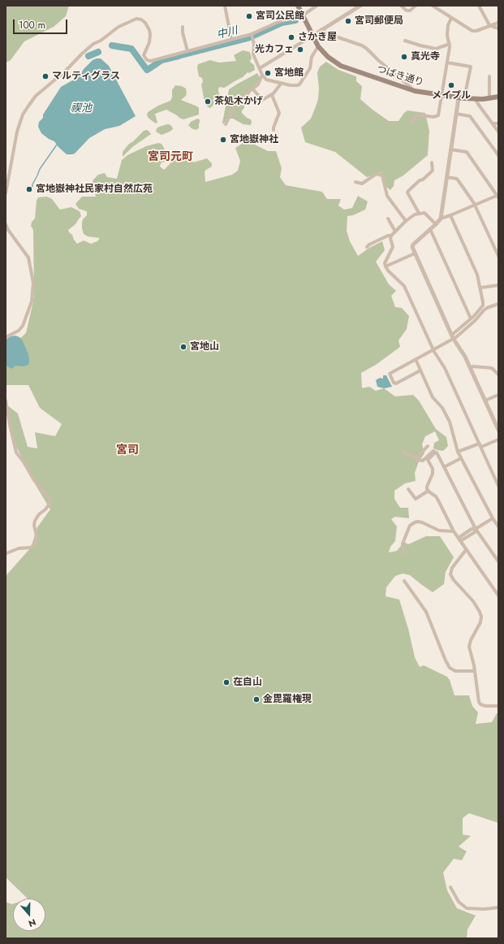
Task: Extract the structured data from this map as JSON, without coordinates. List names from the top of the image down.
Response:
{
  "streets": {
    "main road": ["つばき通り"]
  },
  "districts": ["宮司元町", "宮司"],
  "water": ["中川", "禊池"],
  "places": [
    "宮司公民館",
    "宮司郵便局",
    "さかき屋",
    "光カフェ",
    "真光寺",
    "宮地館",
    "マルティグラス",
    "メイプル",
    "茶処木かげ",
    "宮地嶽神社",
    "宮地嶽神社民家村自然広苑",
    "宮地山",
    "在自山",
    "金毘羅権現"
  ],
  "scale_bar": "100 m",
  "north": "bottom"
}
